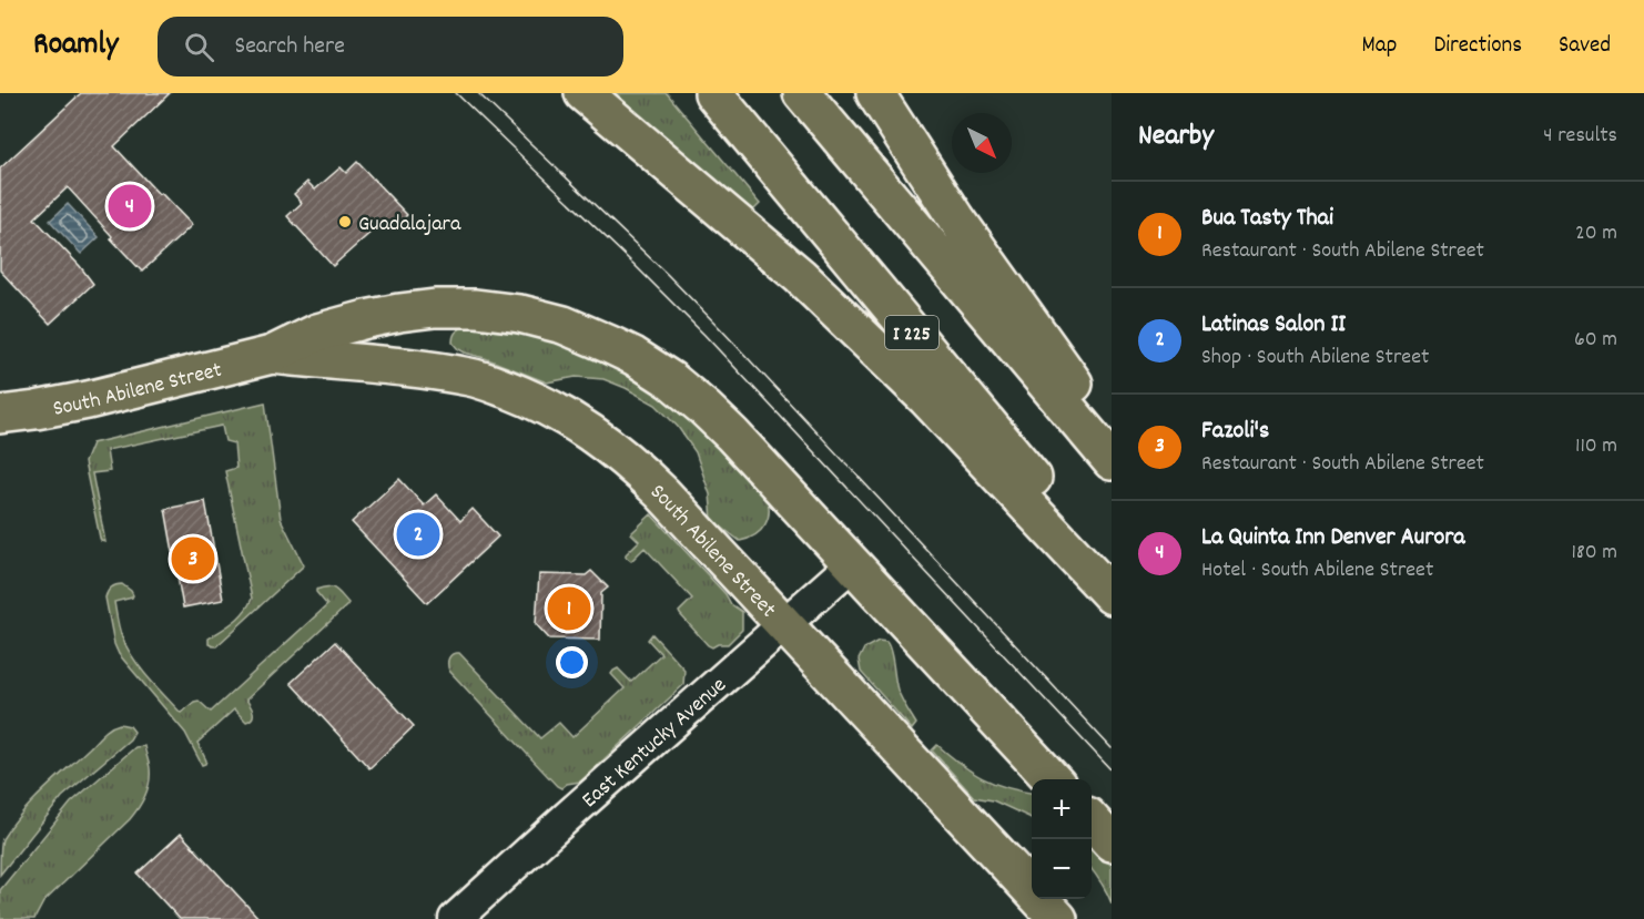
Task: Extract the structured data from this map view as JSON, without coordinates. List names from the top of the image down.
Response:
{
  "streets": {
    "main road": ["I 225", "South Abilene Street"],
    "street": ["East Kentucky Avenue"]
  },
  "crossings": [
    ["South Abilene Street", "East Kentucky Avenue"]
  ],
  "places": ["Guadalajara"],
  "north": "bottom right",
  "page": {
    "header": "Roamly",
    "search": "Search here",
    "nav": ["Map", "Directions", "Saved"],
    "heading": ["Nearby", "4 results"],
    "list": [
      {
        "mark": "1",
        "name": "Bua Tasty Thai",
        "note": "Restaurant · South Abilene Street",
        "value": "20 m"
      },
      {
        "mark": "2",
        "name": "Latinas Salon II",
        "note": "Shop · South Abilene Street",
        "value": "60 m"
      },
      {
        "mark": "3",
        "name": "Fazoli's",
        "note": "Restaurant · South Abilene Street",
        "value": "110 m"
      },
      {
        "mark": "4",
        "name": "La Quinta Inn Denver Aurora",
        "note": "Hotel · South Abilene Street",
        "value": "180 m"
      }
    ],
    "pins": [
      "4",
      "2",
      "3",
      "1"
    ],
    "map_buttons": ["+", "−"]
  }
}
